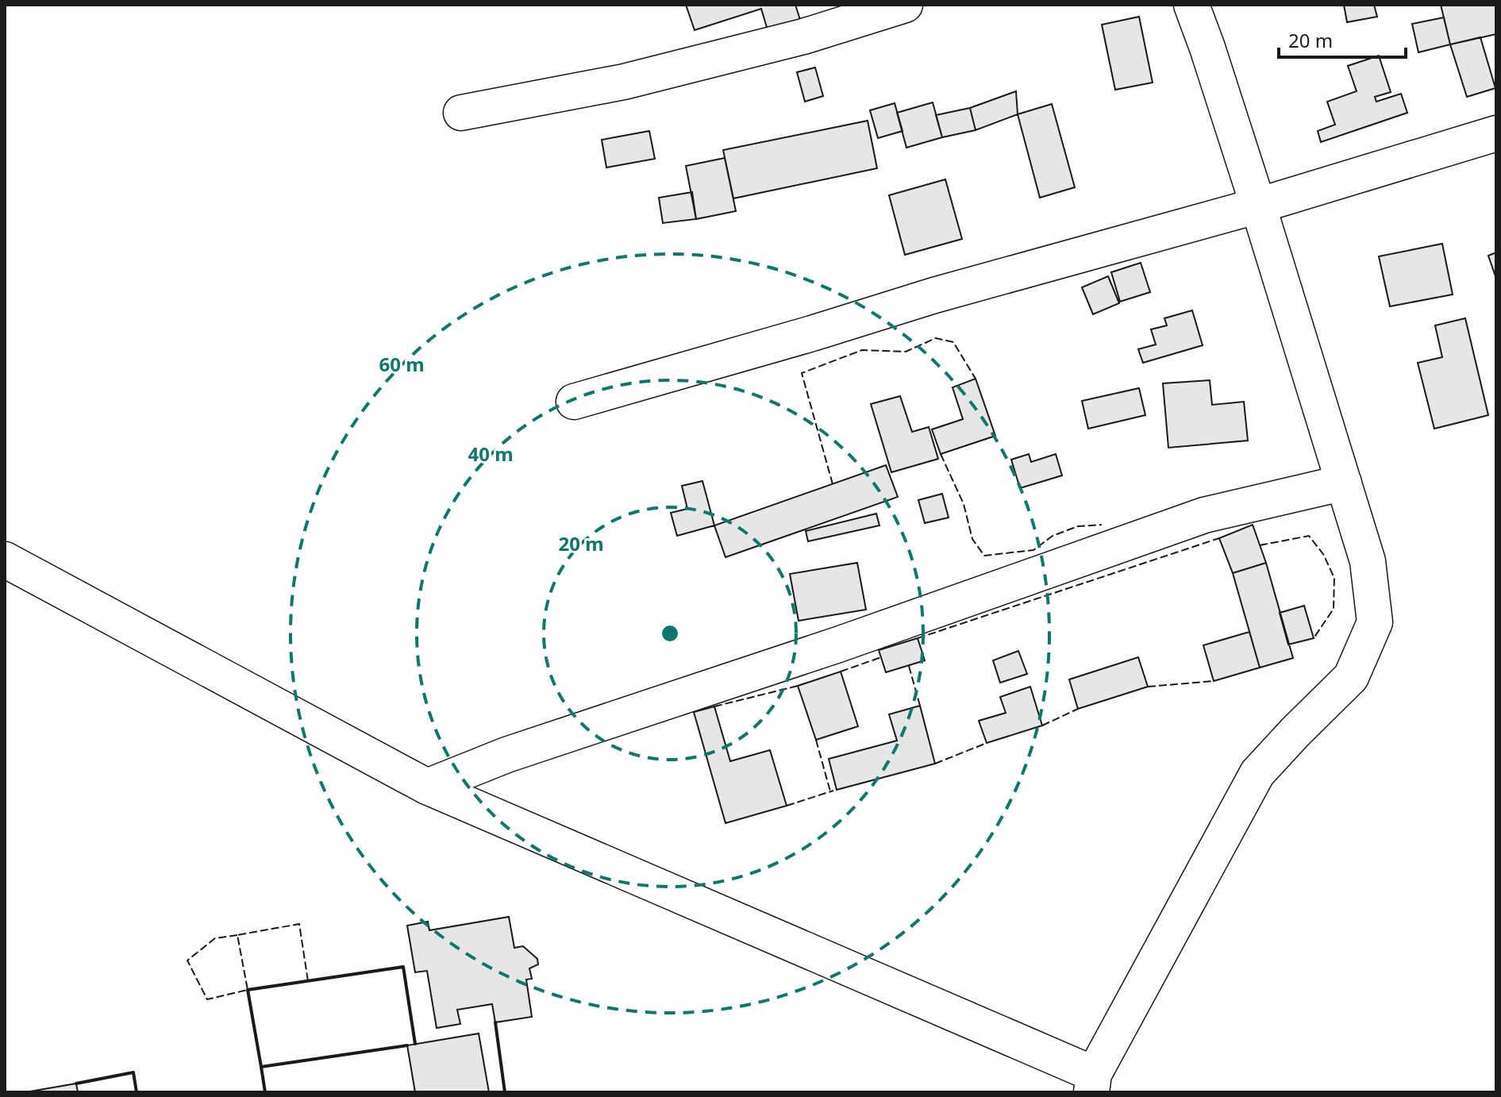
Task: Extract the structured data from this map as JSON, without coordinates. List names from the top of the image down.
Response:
{
  "scale_bar": "20 m",
  "rings": ["60 m", "40 m", "20 m"]
}
